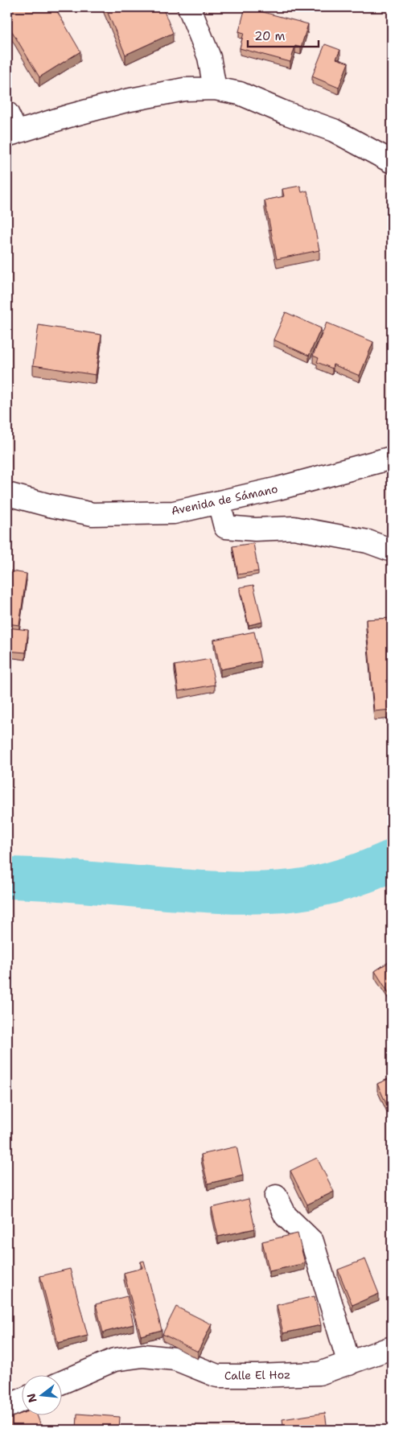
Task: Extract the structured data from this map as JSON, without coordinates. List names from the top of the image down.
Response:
{
  "streets": {
    "street": ["Avenida de Sámano", "Calle El Hoz"]
  },
  "scale_bar": "20 m",
  "north": "left"
}
